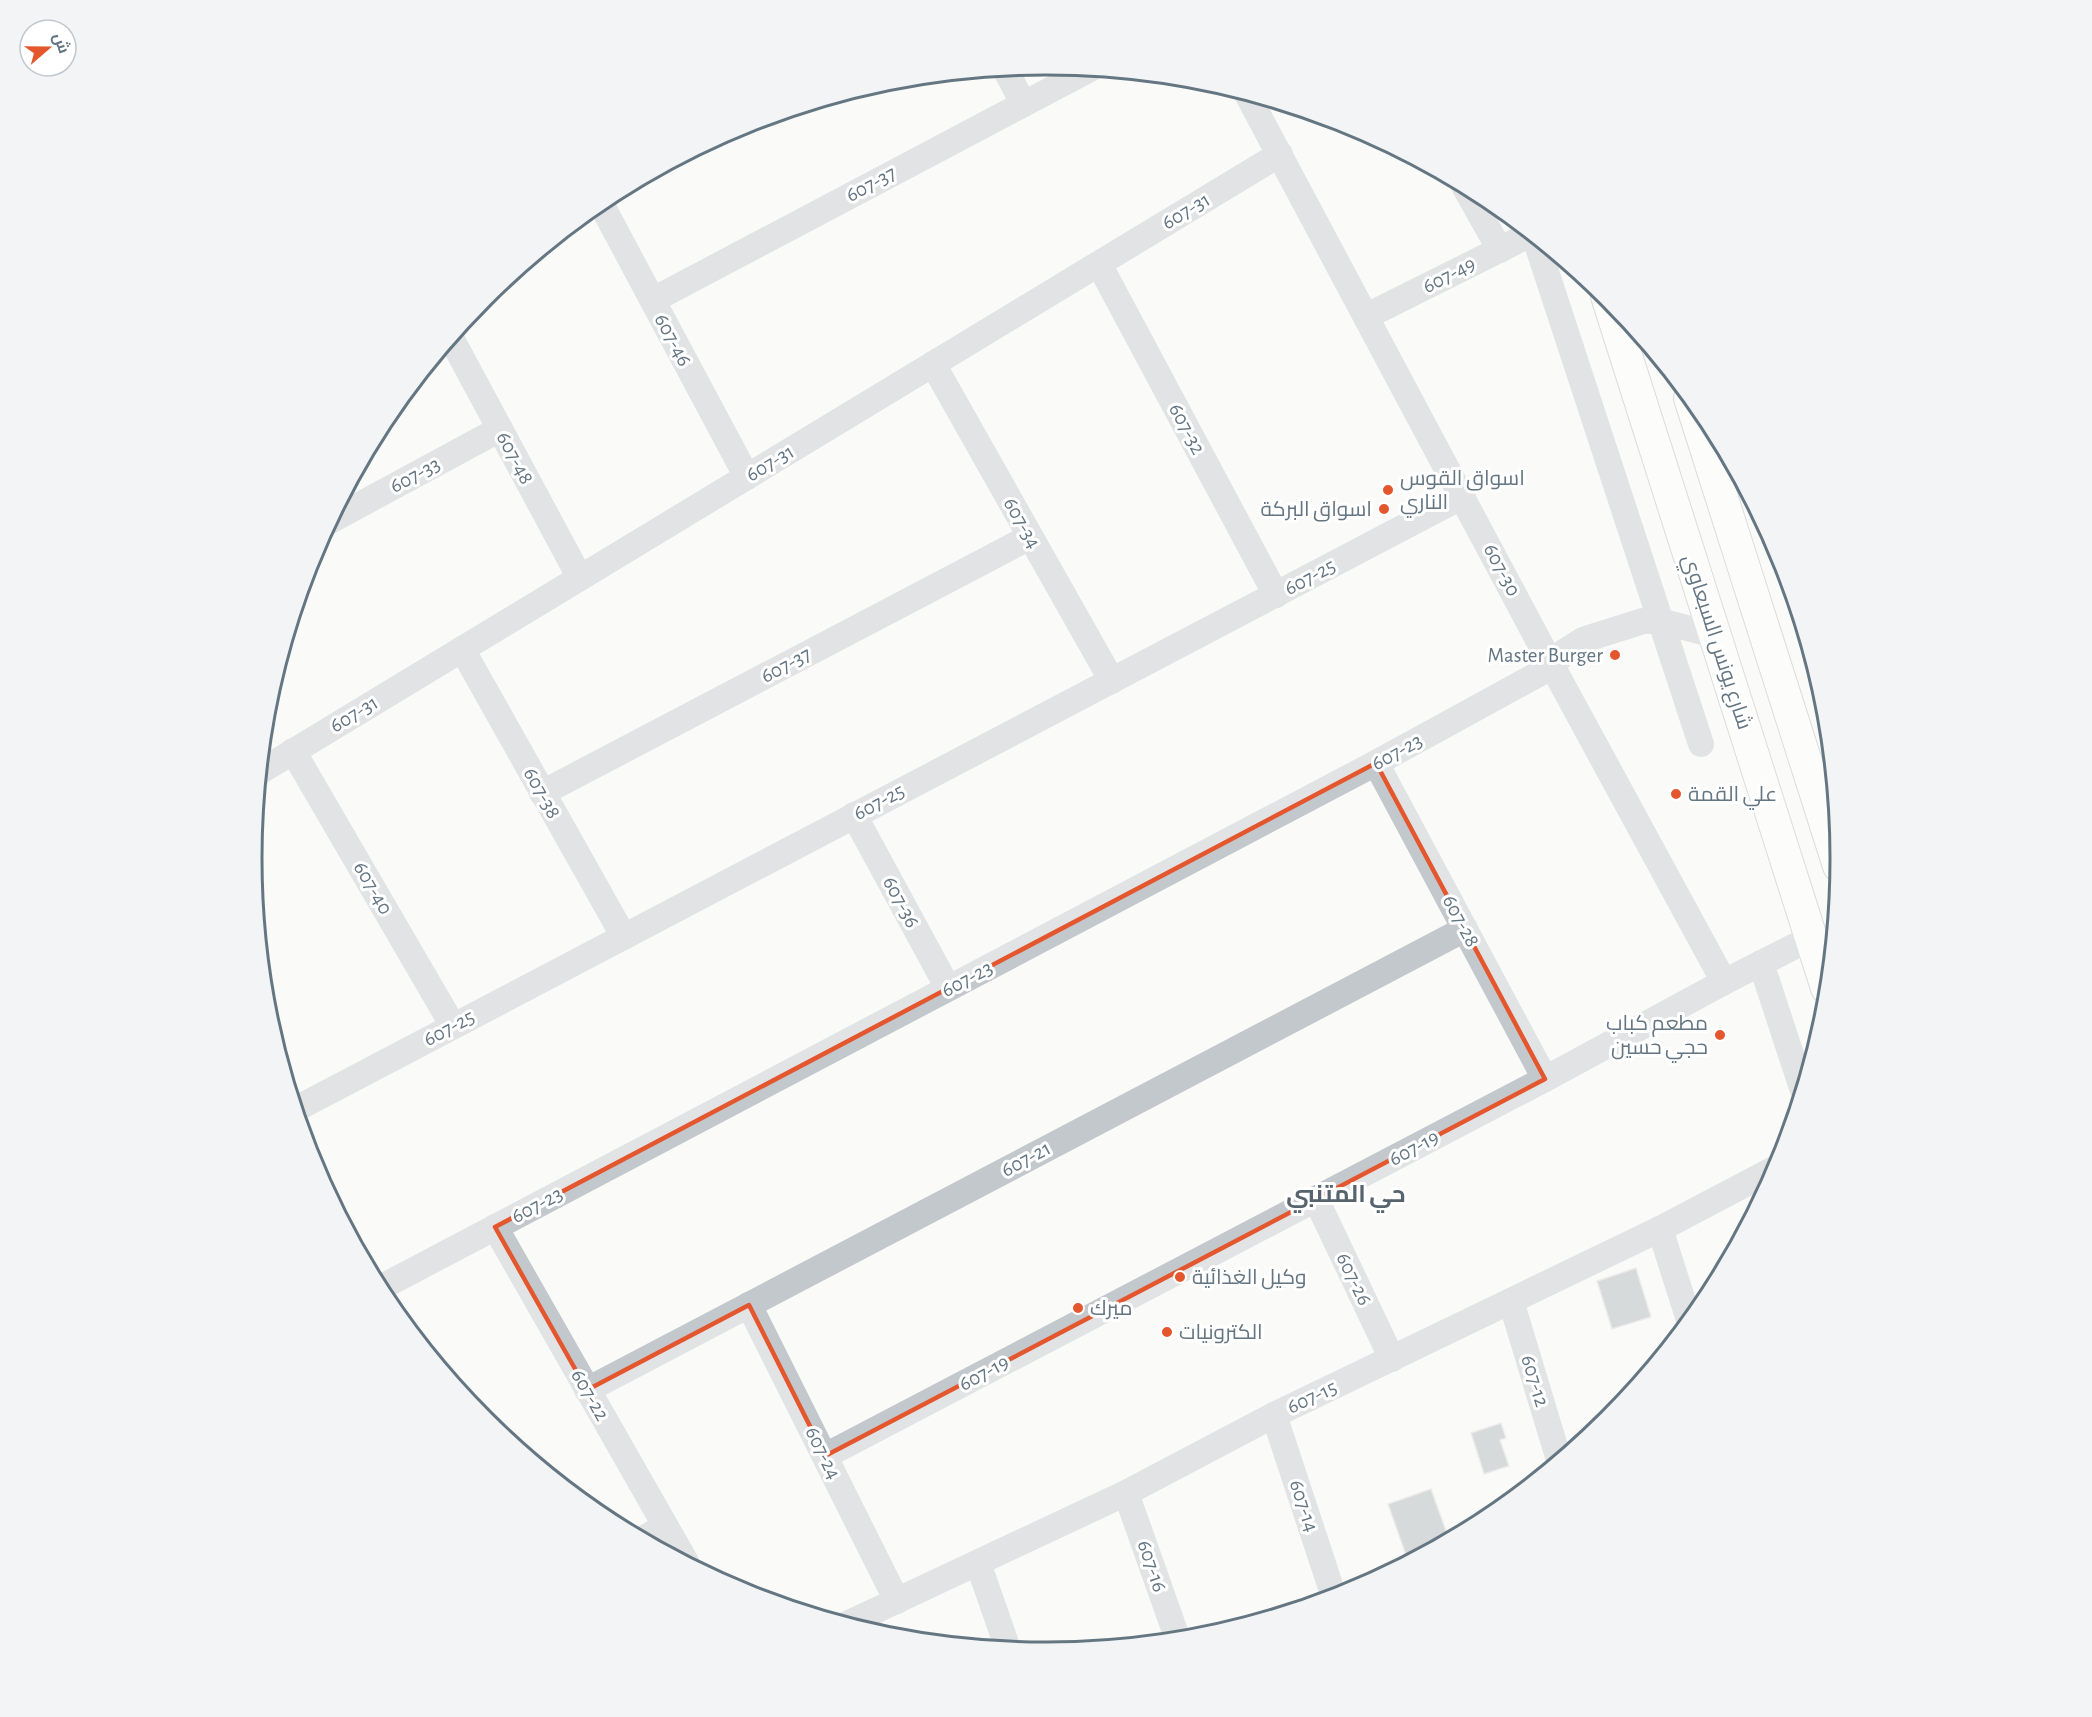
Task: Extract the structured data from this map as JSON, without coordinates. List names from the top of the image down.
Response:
{
  "streets": {
    "main road": ["شارع يونس السبعاوي"],
    "street": [
      "607-37",
      "607-31",
      "607-49",
      "607-46",
      "607-32",
      "607-48",
      "607-33",
      "607-34",
      "607-30",
      "607-25",
      "607-23",
      "607-38",
      "607-40",
      "607-36",
      "607-28",
      "607-19",
      "607-21",
      "607-26",
      "607-12",
      "607-22",
      "607-15",
      "607-24",
      "607-14",
      "607-16"
    ]
  },
  "crossings": [
    ["607-37", "607-46"],
    ["607-37", "607-34"],
    ["607-37", "607-38"],
    ["607-31", "607-46"],
    ["607-31", "607-32"],
    ["607-31", "607-48"],
    ["607-31", "607-34"],
    ["607-31", "607-30"],
    ["607-31", "607-38"],
    ["607-31", "607-40"],
    ["607-49", "607-30"],
    ["607-32", "607-25"],
    ["607-48", "607-33"],
    ["607-34", "607-25"],
    ["607-30", "607-25"],
    ["607-30", "607-23"],
    ["607-30", "607-19"],
    ["607-25", "607-38"],
    ["607-25", "607-40"],
    ["607-25", "607-36"],
    ["شارع يونس السبعاوي", "607-19"],
    ["607-23", "607-36"],
    ["607-23", "607-28"],
    ["607-23", "607-22"],
    ["607-28", "607-19"],
    ["607-28", "607-21"],
    ["607-19", "607-26"],
    ["607-19", "607-24"],
    ["607-21", "607-22"],
    ["607-21", "607-24"],
    ["607-26", "607-15"],
    ["607-12", "607-15"],
    ["607-15", "607-24"],
    ["607-15", "607-14"],
    ["607-15", "607-16"]
  ],
  "districts": ["حي المتنبي"],
  "places": [
    "اسواق القوس الناري",
    "اسواق البركة",
    "Master Burger",
    "علي القمة",
    "مطعم كباب حجي حسين",
    "وكيل الغذائية",
    "ميرك",
    "الكترونيات"
  ],
  "north": "right"
}
